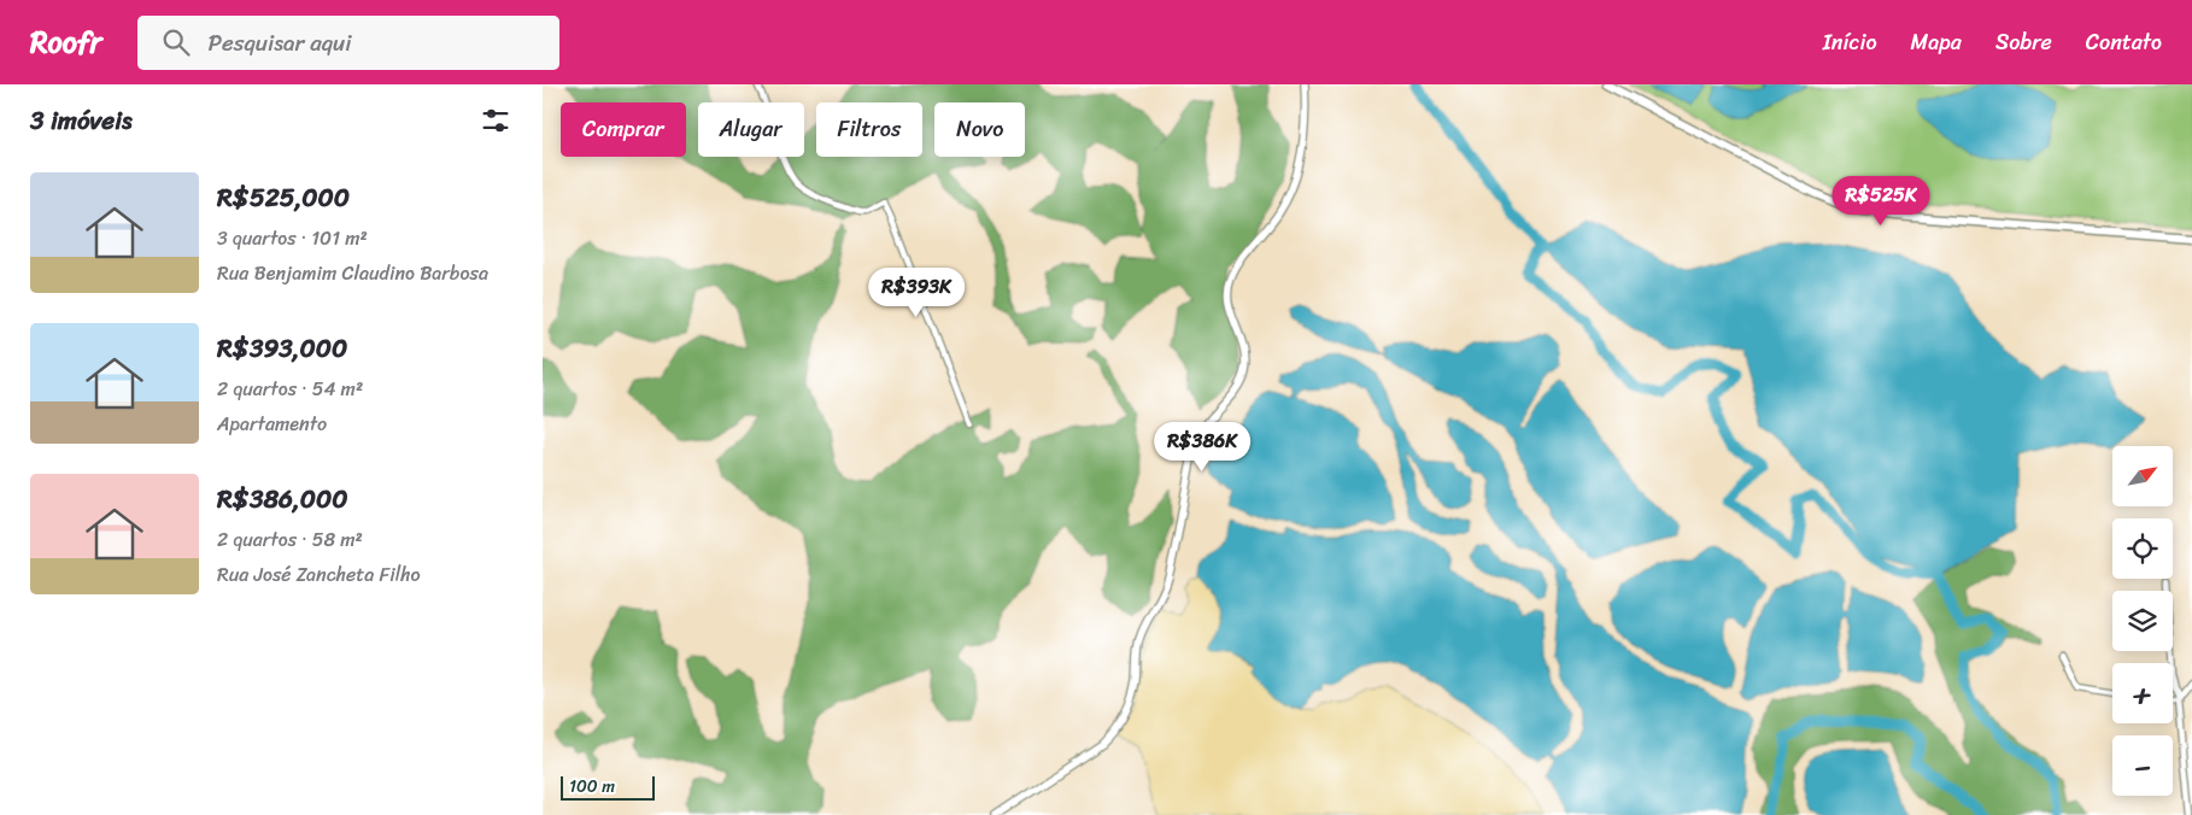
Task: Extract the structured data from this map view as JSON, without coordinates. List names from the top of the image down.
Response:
{
  "scale_bar": "100 m",
  "north": "top right",
  "page": {
    "header": "Roofr",
    "search": "Pesquisar aqui",
    "nav": [
      "Início",
      "Mapa",
      "Sobre",
      "Contato"
    ],
    "heading": "3 imóveis",
    "chip": [
      "Comprar",
      "Alugar",
      "Filtros",
      "Novo"
    ],
    "list": [
      {
        "name": "R$525,000",
        "note": "3 quartos · 101 m² · Rua Benjamim Claudino Barbosa"
      },
      {
        "name": "R$393,000",
        "note": "2 quartos · 54 m² · Apartamento"
      },
      {
        "name": "R$386,000",
        "note": "2 quartos · 58 m² · Rua José Zancheta Filho"
      }
    ],
    "price": ["R$525K", "R$393K", "R$386K"],
    "map_buttons": ["+", "−"],
    "scale": "100 m"
  }
}
